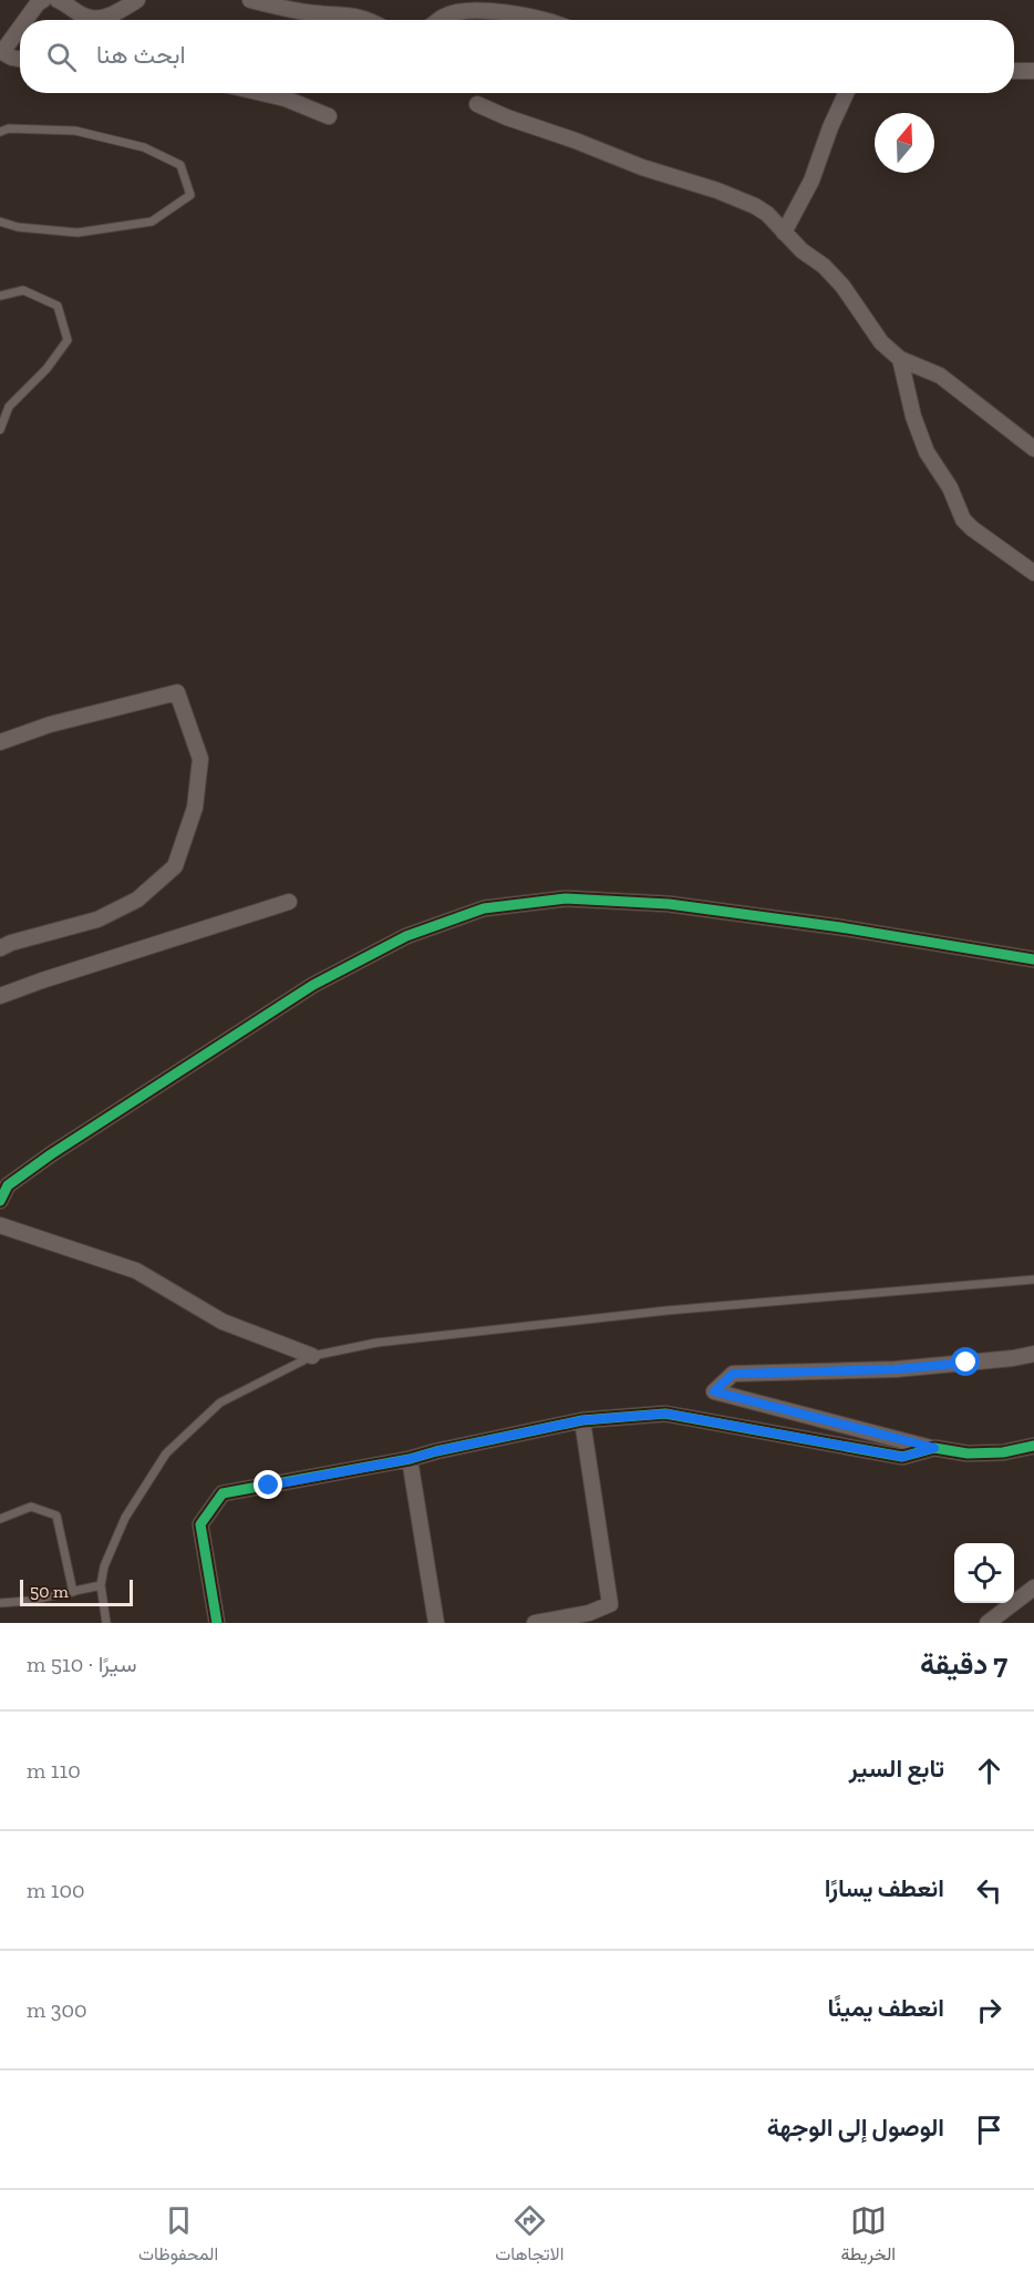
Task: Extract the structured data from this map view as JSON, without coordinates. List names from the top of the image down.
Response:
{
  "scale_bar": "50 m",
  "north": "top",
  "page": {
    "search": "ابحث هنا",
    "scale": "50 m",
    "heading": ["7 دقيقة", "سيرًا · 510 m"],
    "list": [
      ["تابع السير", "110 m"],
      ["انعطف يسارًا", "100 m"],
      ["انعطف يمينًا", "300 m"],
      "الوصول إلى الوجهة"
    ],
    "nav": ["الخريطة", "الاتجاهات", "المحفوظات"]
  }
}
